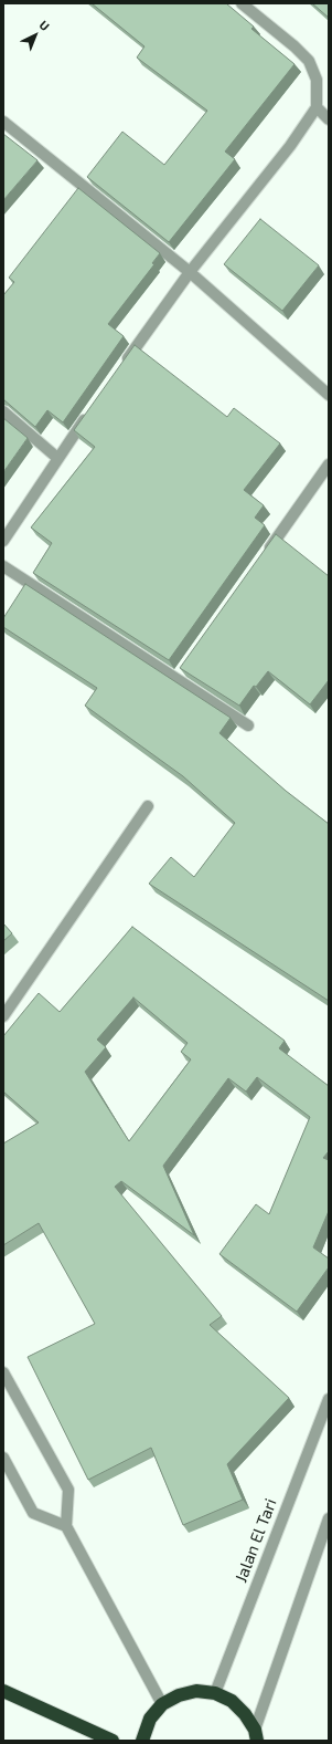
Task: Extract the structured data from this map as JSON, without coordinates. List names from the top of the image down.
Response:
{
  "streets": {
    "street": ["Jalan El Tari"]
  },
  "north": "top right"
}
